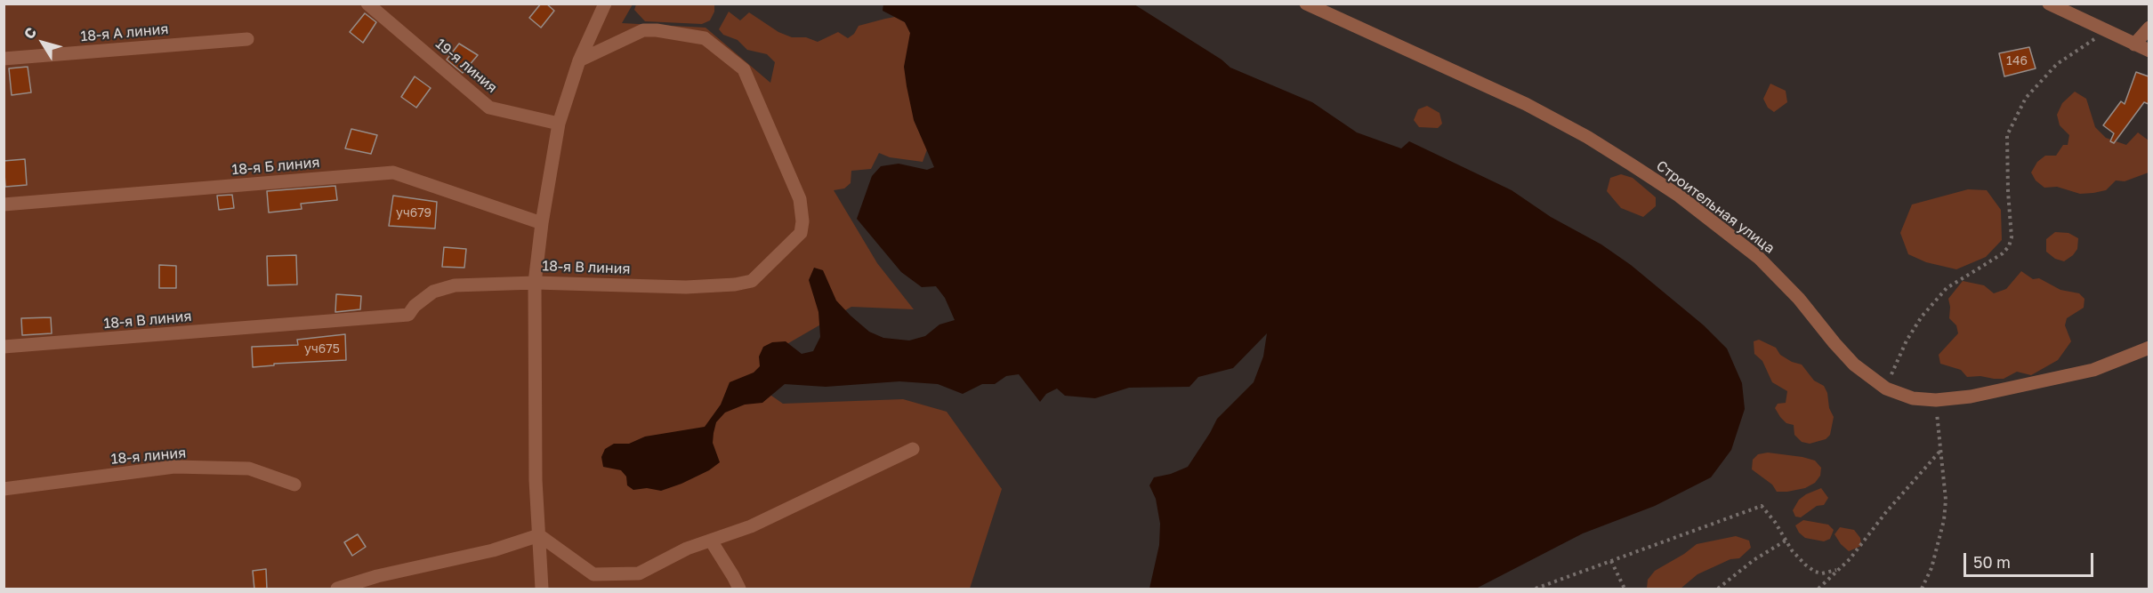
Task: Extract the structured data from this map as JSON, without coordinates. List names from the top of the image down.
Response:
{
  "streets": {
    "street": [
      "18-я А линия",
      "19-я линия",
      "18-я Б линия",
      "Строительная улица",
      "18-я В линия",
      "18-я линия"
    ]
  },
  "house_numbers": ["146", "уч679", "уч675"],
  "scale_bar": "50 m",
  "north": "top left"
}
